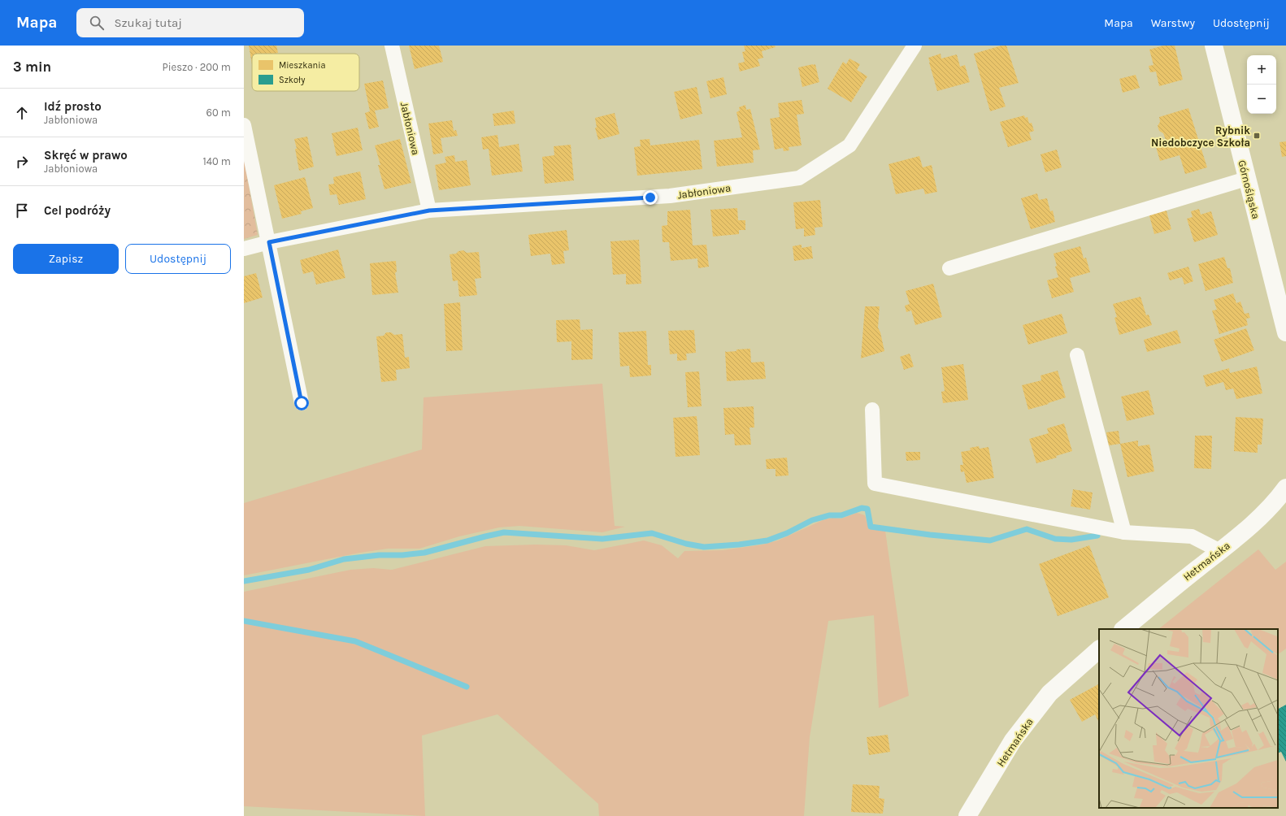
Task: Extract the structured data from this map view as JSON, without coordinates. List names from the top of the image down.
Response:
{
  "streets": {
    "street": ["Jabłoniowa", "Górnośląska", "Hetmańska"]
  },
  "places": {
    "transit": ["Rybnik Niedobczyce Szkoła"]
  },
  "legend": ["Mieszkania", "Szkoły"],
  "page": {
    "header": "Mapa",
    "search": "Szukaj tutaj",
    "nav": ["Mapa", "Warstwy", "Udostępnij"],
    "heading": ["3 min", "Pieszo · 200 m"],
    "map_buttons": ["+", "−"],
    "list": [
      ["Idź prosto", "Jabłoniowa", "60 m"],
      ["Skręć w prawo", "Jabłoniowa", "140 m"],
      "Cel podróży"
    ],
    "buttons": ["Zapisz", "Udostępnij"]
  }
}
